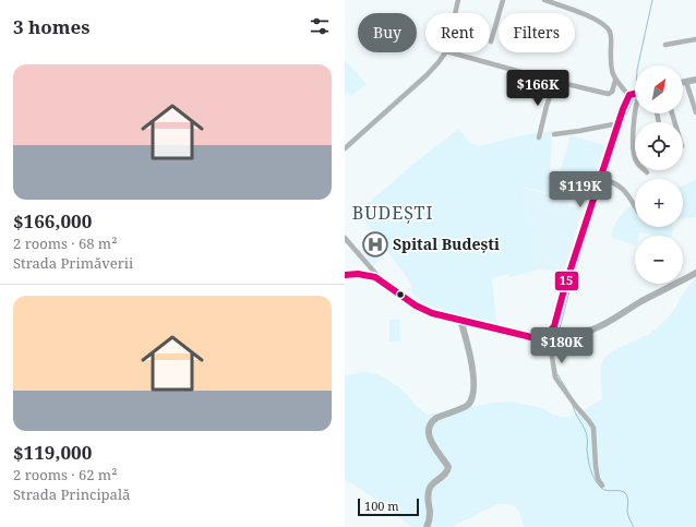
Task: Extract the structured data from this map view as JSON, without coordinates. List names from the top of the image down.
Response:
{
  "districts": ["BUDEȘTI"],
  "places": {
    "hospital": ["Spital Budești"]
  },
  "lines": ["transit line 15"],
  "scale_bar": "100 m",
  "north": "top right",
  "page": {
    "heading": "3 homes",
    "chip": ["Buy", "Rent", "Filters"],
    "list": [
      {
        "name": "$166,000",
        "note": "2 rooms · 68 m² · Strada Primăverii"
      },
      {
        "name": "$119,000",
        "note": "2 rooms · 62 m² · Strada Principală"
      }
    ],
    "map_buttons": ["+", "−"],
    "price": ["$166K", "$119K", "$180K"],
    "scale": "100 m"
  }
}
